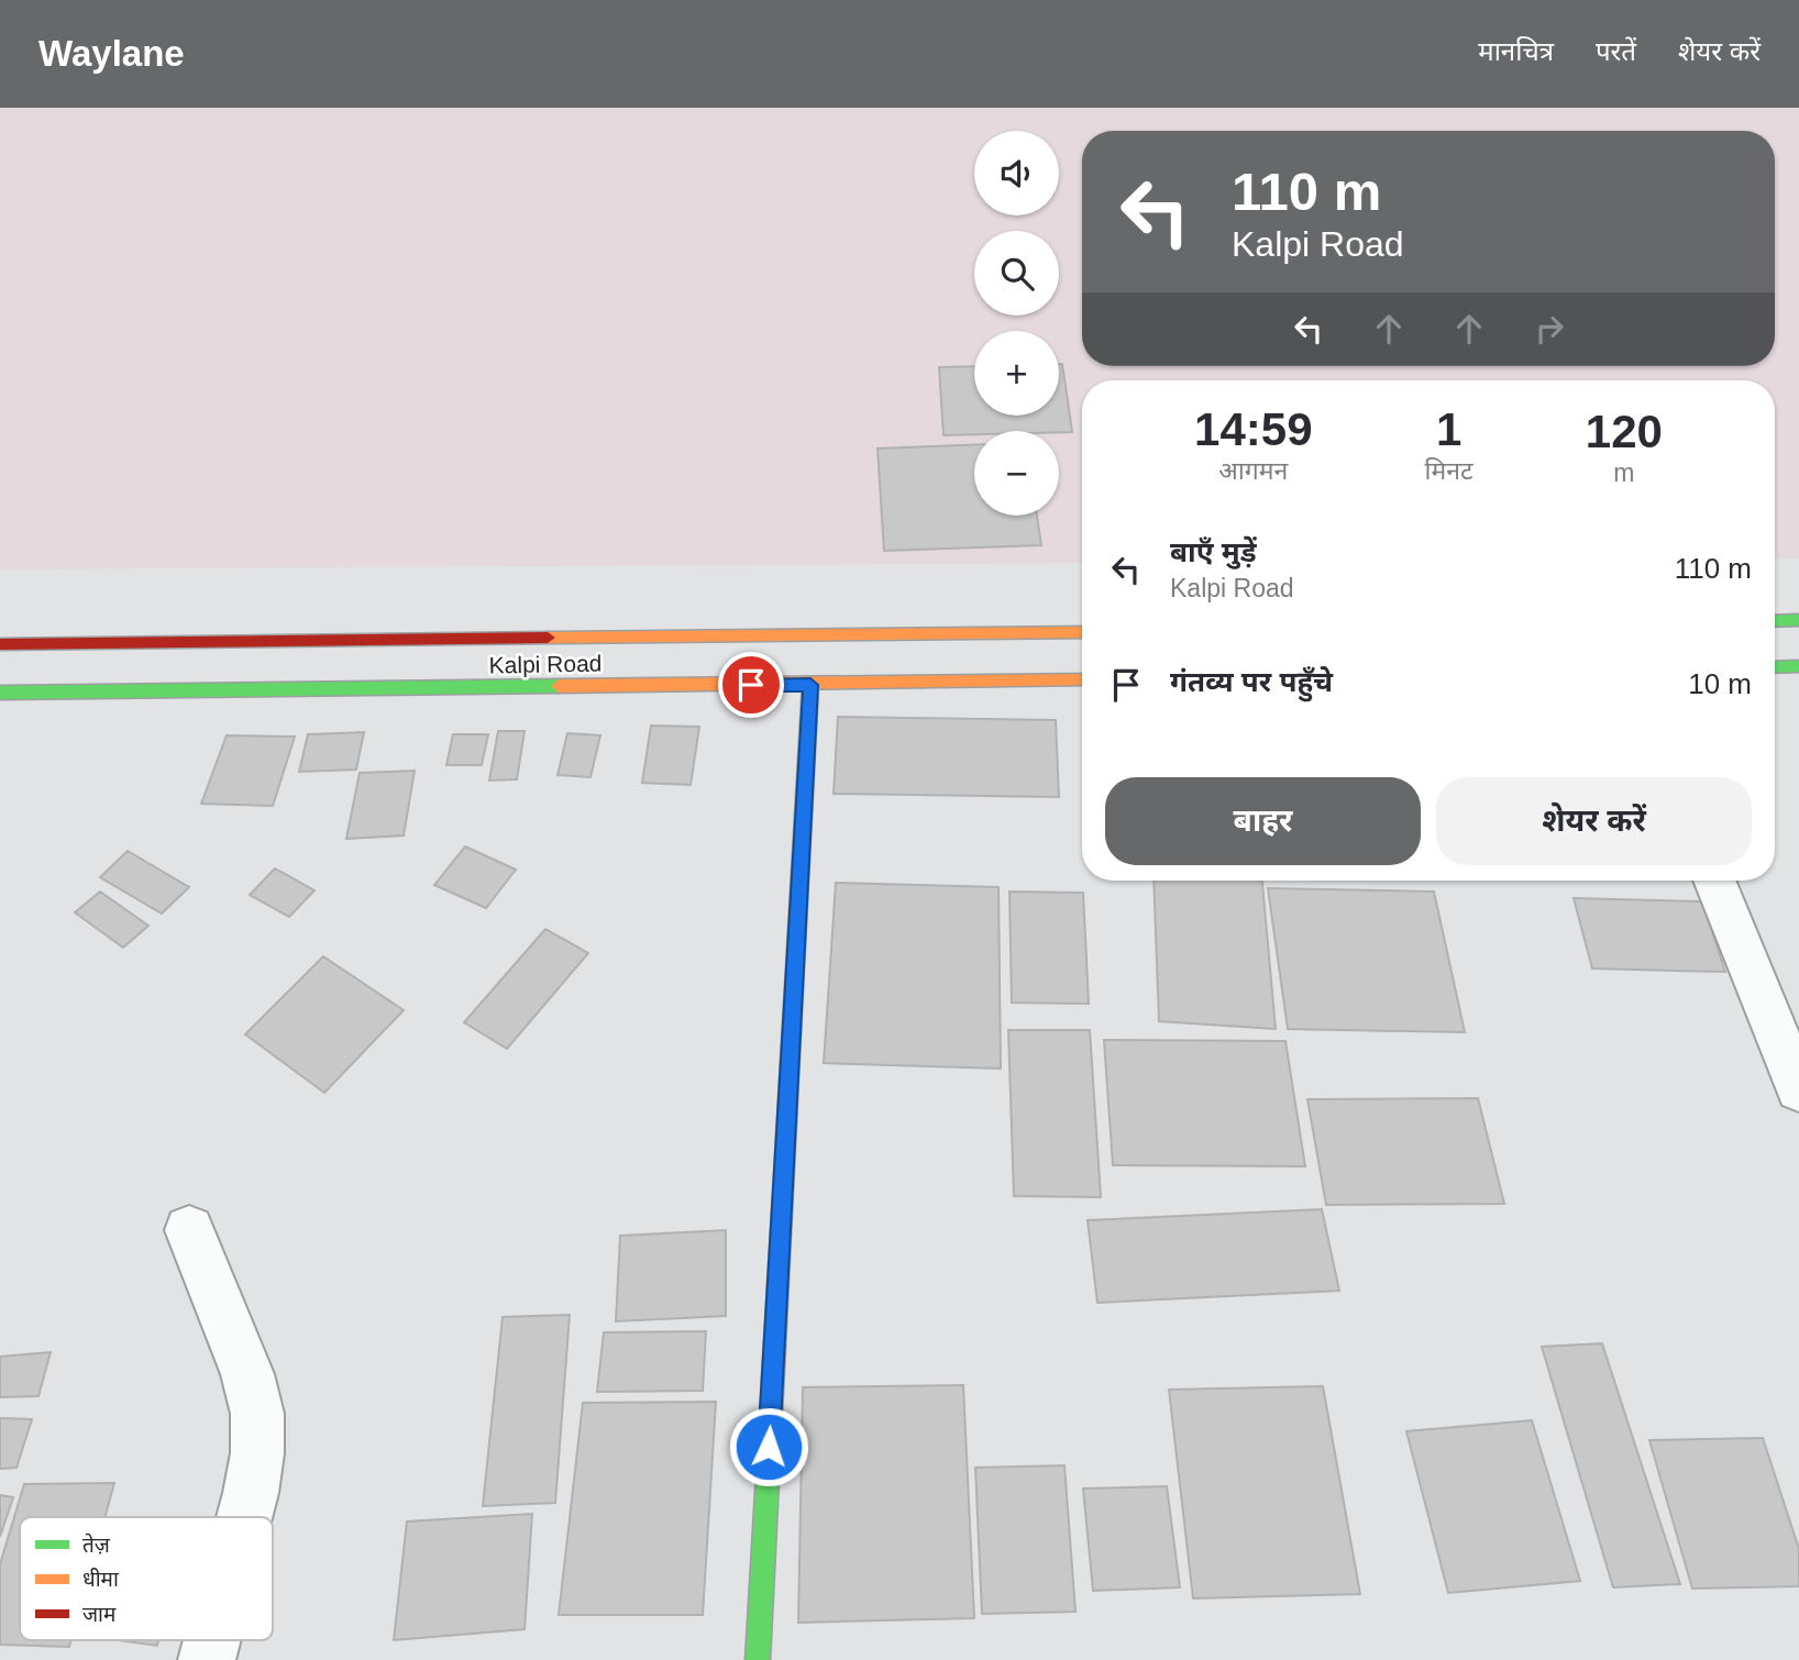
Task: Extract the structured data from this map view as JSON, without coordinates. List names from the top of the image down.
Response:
{
  "streets": {
    "main road": ["Kalpi Road"]
  },
  "legend": ["तेज़", "धीमा", "जाम"],
  "page": {
    "header": "Waylane",
    "nav": ["मानचित्र", "परतें", "शेयर करें"],
    "map_buttons": ["+", "−"],
    "turn": ["110 m", "Kalpi Road"],
    "eta": [
      "14:59",
      "आगमन",
      "1",
      "मिनट",
      "120",
      "m"
    ],
    "list": [
      {
        "name": "बाएँ मुड़ें",
        "note": "Kalpi Road",
        "value": "110 m"
      },
      {
        "name": "गंतव्य पर पहुँचे",
        "value": "10 m"
      }
    ],
    "buttons": ["बाहर", "शेयर करें"]
  }
}
